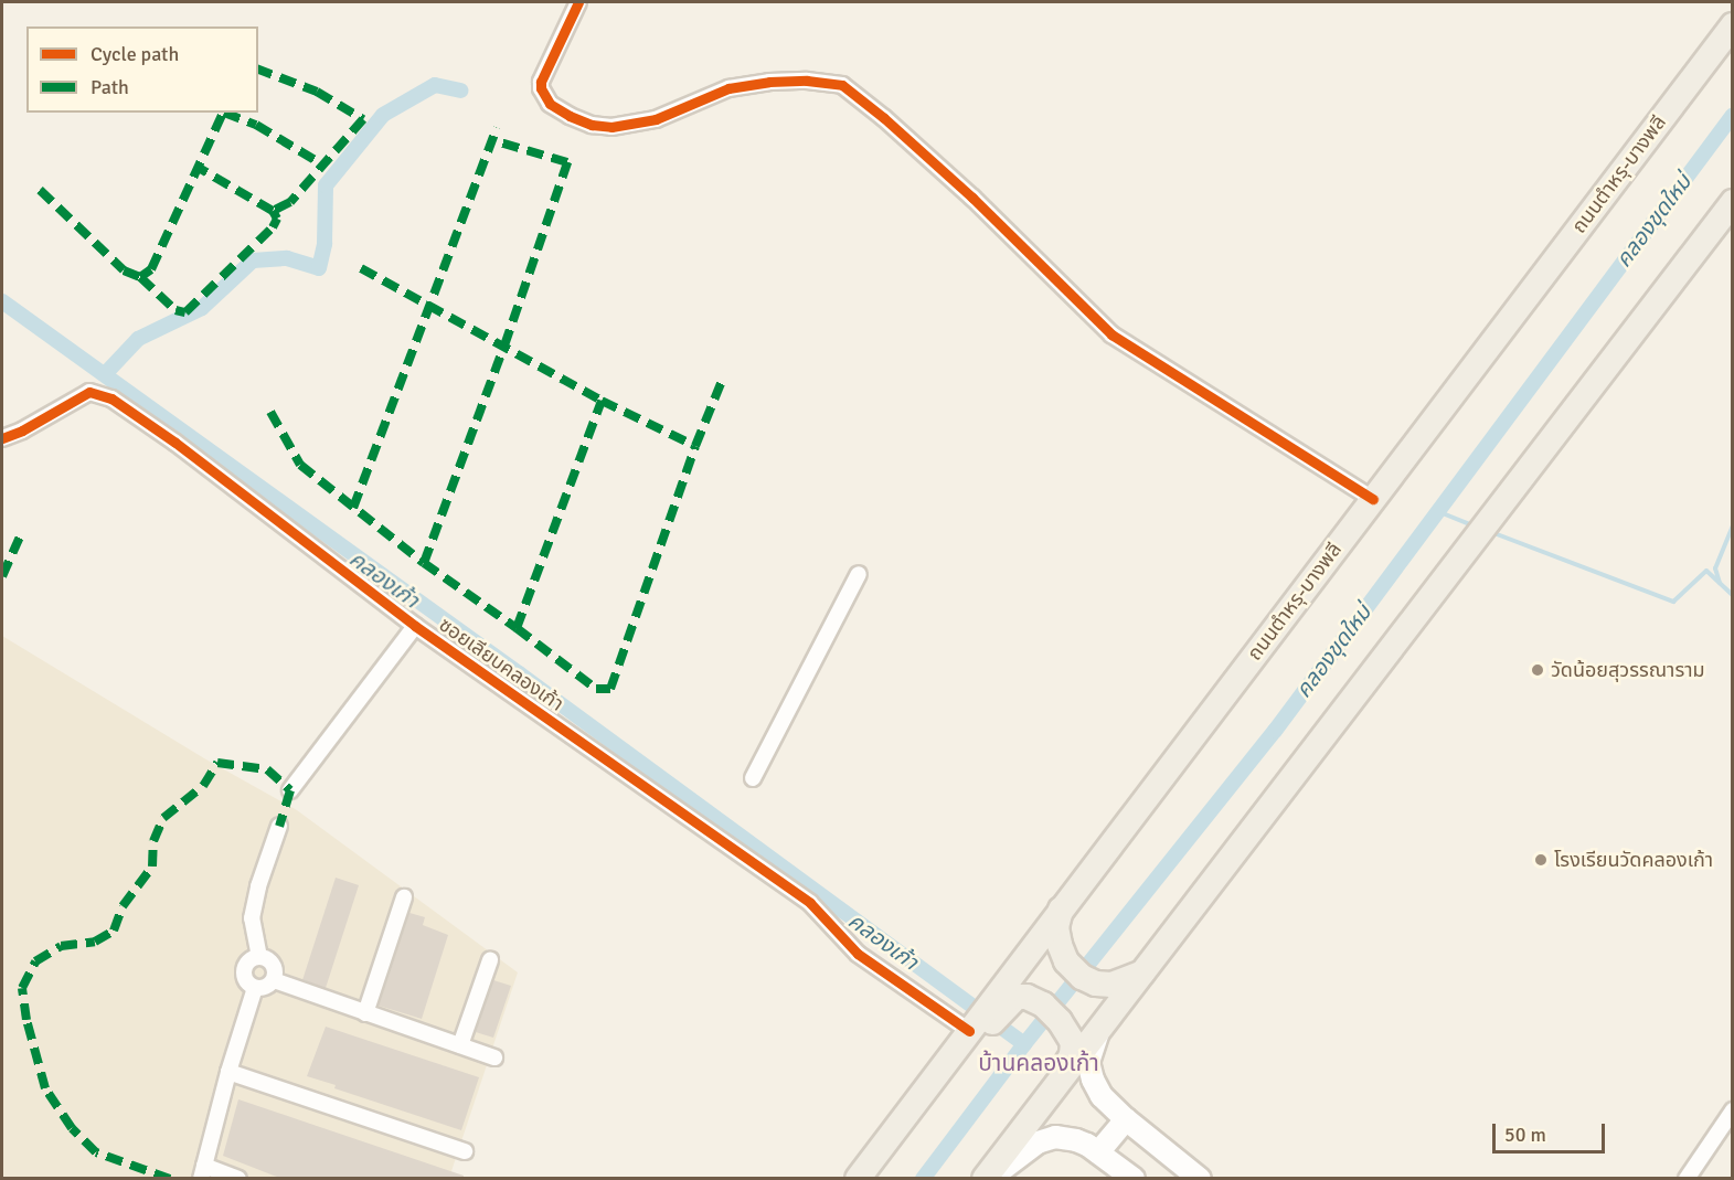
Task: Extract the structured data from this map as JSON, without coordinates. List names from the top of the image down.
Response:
{
  "streets": {
    "main road": ["ถนนตำหรุ-บางพลี"],
    "street": ["ซอยเลียบคลองเก้า"]
  },
  "crossings": [
    ["ถนนตำหรุ-บางพลี", "ซอยเลียบคลองเก้า"]
  ],
  "districts": ["บ้านคลองเก้า"],
  "water": ["คลองขุดใหม่", "คลองเก้า"],
  "places": ["วัดน้อยสุวรรณาราม", "โรงเรียนวัดคลองเก้า"],
  "legend": ["Cycle path", "Path"],
  "scale_bar": "50 m"
}
